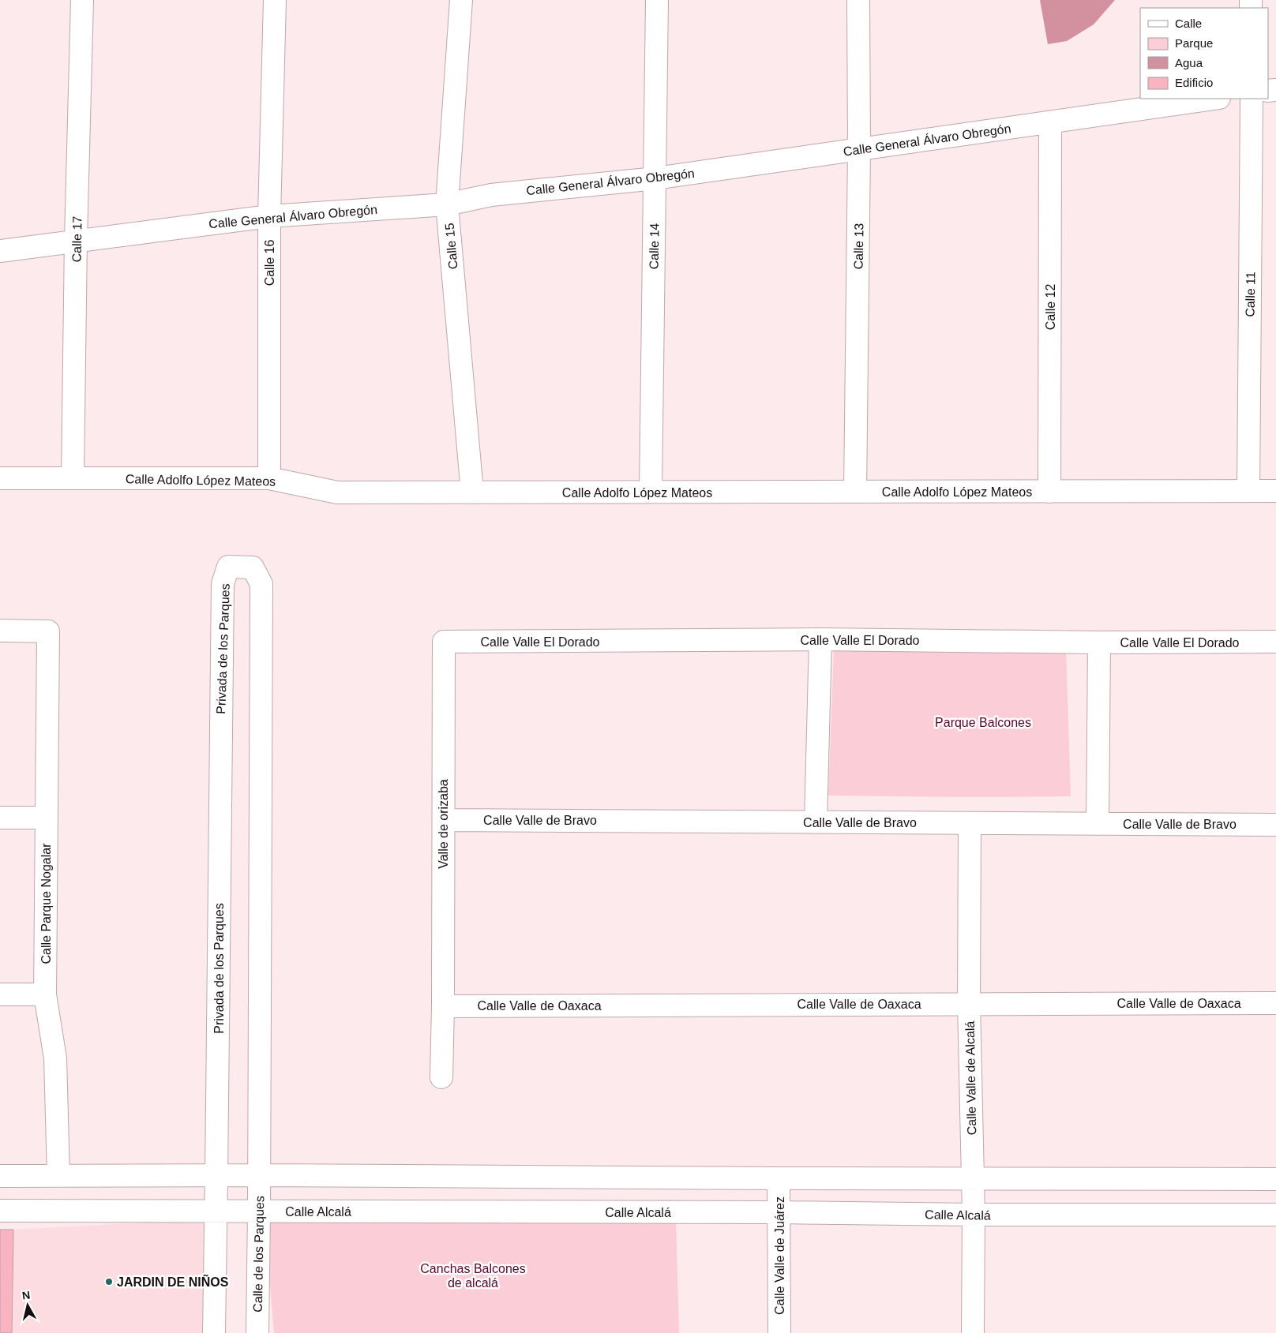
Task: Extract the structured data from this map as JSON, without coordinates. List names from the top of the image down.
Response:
{
  "streets": {
    "street": [
      "Calle General Álvaro Obregón",
      "Calle 17",
      "Calle 15",
      "Calle 14",
      "Calle 13",
      "Calle 16",
      "Calle 11",
      "Calle 12",
      "Calle Adolfo López Mateos",
      "Calle Valle El Dorado",
      "Privada de los Parques",
      "Calle Valle de Bravo",
      "Valle de orizaba",
      "Calle Parque Nogalar",
      "Calle Valle de Oaxaca",
      "Calle Valle de Alcalá",
      "Calle Alcalá",
      "Calle de los Parques",
      "Calle Valle de Juárez"
    ]
  },
  "crossings": [
    ["Calle General Álvaro Obregón", "Calle 17"],
    ["Calle General Álvaro Obregón", "Calle 15"],
    ["Calle General Álvaro Obregón", "Calle 14"],
    ["Calle General Álvaro Obregón", "Calle 13"],
    ["Calle General Álvaro Obregón", "Calle 16"],
    ["Calle General Álvaro Obregón", "Calle 12"],
    ["Calle 17", "Calle Adolfo López Mateos"],
    ["Calle 15", "Calle Adolfo López Mateos"],
    ["Calle 14", "Calle Adolfo López Mateos"],
    ["Calle 13", "Calle Adolfo López Mateos"],
    ["Calle 16", "Calle Adolfo López Mateos"],
    ["Calle 11", "Calle Adolfo López Mateos"],
    ["Calle 12", "Calle Adolfo López Mateos"],
    ["Calle Valle El Dorado", "Valle de orizaba"],
    ["Privada de los Parques", "Calle de los Parques"],
    ["Calle Valle de Bravo", "Valle de orizaba"],
    ["Calle Valle de Bravo", "Calle Valle de Alcalá"],
    ["Valle de orizaba", "Calle Valle de Oaxaca"],
    ["Calle Valle de Oaxaca", "Calle Valle de Alcalá"],
    ["Calle Valle de Alcalá", "Calle Alcalá"],
    ["Calle Alcalá", "Calle de los Parques"],
    ["Calle Alcalá", "Calle Valle de Juárez"]
  ],
  "parks": ["Parque Balcones", "Canchas Balcones de alcalá"],
  "places": ["JARDIN DE NIÑOS"],
  "legend": [
    "Calle",
    "Parque",
    "Agua",
    "Edificio"
  ],
  "north": "top"
}
